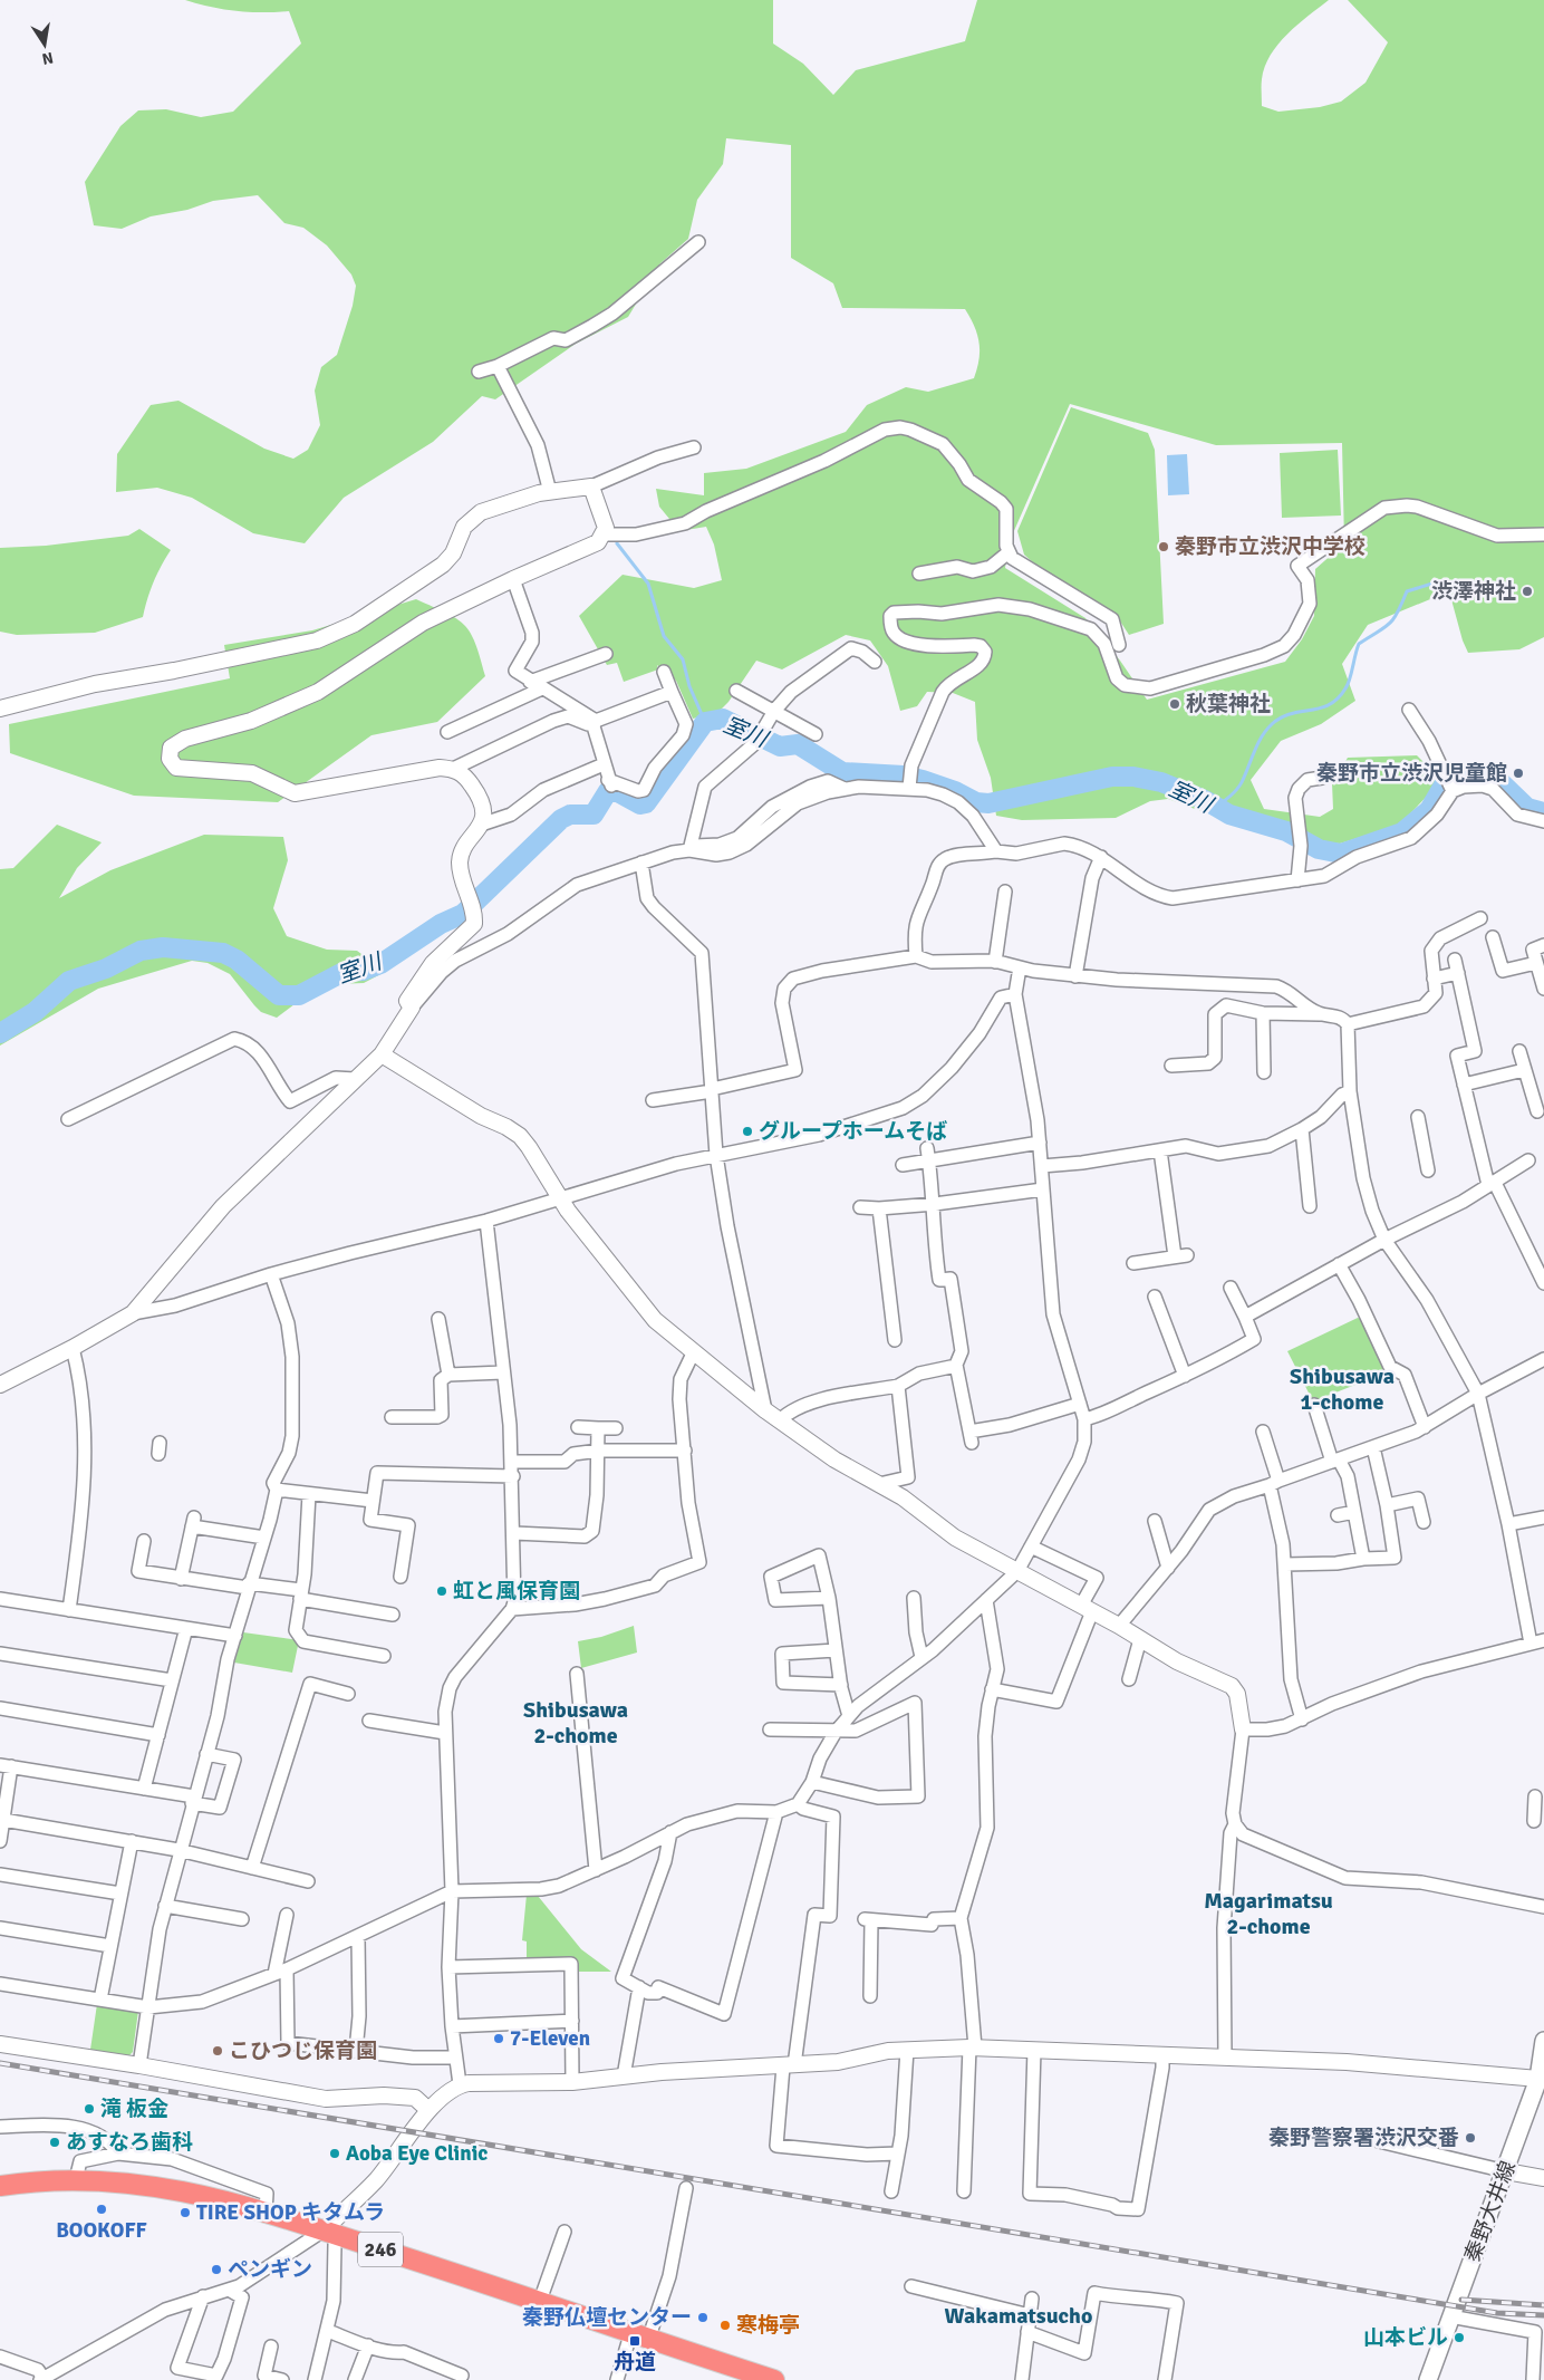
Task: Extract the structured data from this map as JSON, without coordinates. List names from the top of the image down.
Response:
{
  "streets": {
    "highway": ["246"],
    "main road": ["秦野大井線"]
  },
  "districts": [
    "Shibusawa 1-chome",
    "Shibusawa 2-chome",
    "Magarimatsu 2-chome",
    "Wakamatsucho"
  ],
  "water": ["室川"],
  "places": {
    "other": [
      "秦野市立渋沢中学校",
      "渋澤神社",
      "秋葉神社",
      "秦野市立渋沢児童館",
      "グループホームそば",
      "虹と風保育園",
      "7-Eleven",
      "こひつじ保育園",
      "滝 板金",
      "秦野警察署渋沢交番",
      "あすなろ歯科",
      "Aoba Eye Clinic",
      "BOOKOFF",
      "TIRE SHOP キタムラ",
      "ペンギン",
      "秦野仏壇センター",
      "寒梅亭",
      "山本ビル"
    ],
    "transit": ["舟道"]
  },
  "north": "bottom"
}
